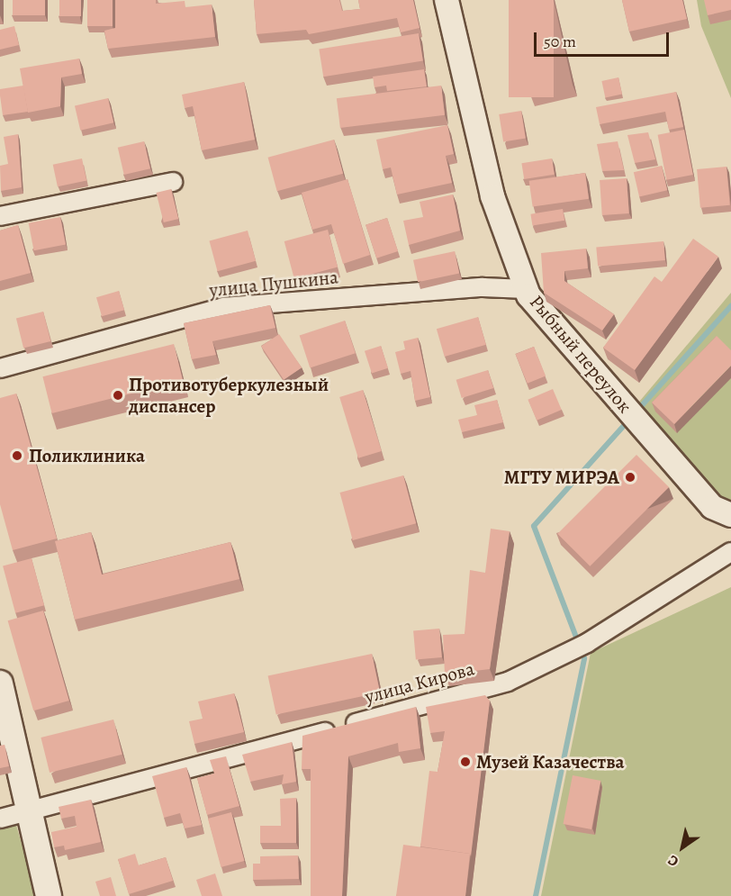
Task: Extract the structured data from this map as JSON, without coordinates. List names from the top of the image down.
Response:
{
  "streets": {
    "street": ["улица Пушкина", "Рыбный переулок", "улица Кирова"]
  },
  "crossings": [
    ["улица Пушкина", "Рыбный переулок"]
  ],
  "places": [
    "Противотуберкулезный диспансер",
    "Поликлиника",
    "МГТУ МИРЭА",
    "Музей Казачества"
  ],
  "scale_bar": "50 m",
  "north": "bottom left"
}
